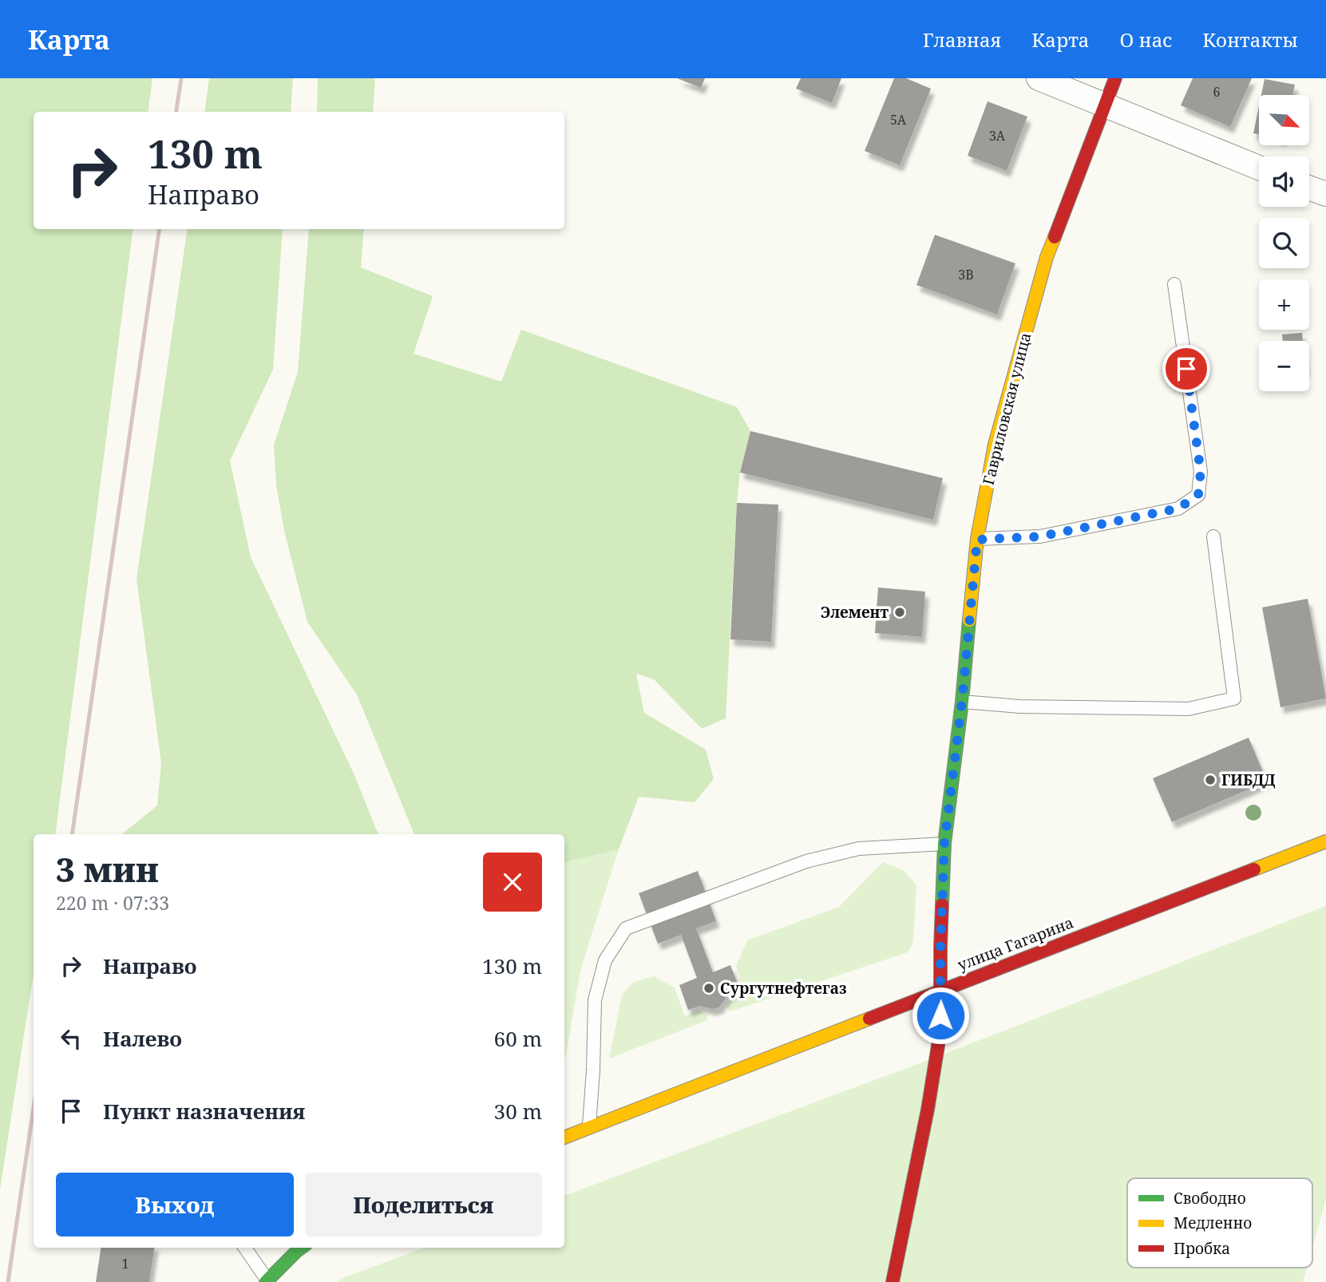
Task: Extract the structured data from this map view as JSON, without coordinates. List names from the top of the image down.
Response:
{
  "streets": {
    "street": ["Гавриловская улица", "улица Гагарина"]
  },
  "crossings": [
    ["Гавриловская улица", "улица Гагарина"]
  ],
  "places": ["Элемент", "ГИБДД", "Сургутнефтегаз"],
  "house_numbers": [
    "6",
    "5А",
    "3А",
    "3В",
    "1"
  ],
  "legend": ["Свободно", "Медленно", "Пробка"],
  "north": "bottom right",
  "page": {
    "header": "Карта",
    "nav": [
      "Главная",
      "Карта",
      "О нас",
      "Контакты"
    ],
    "map_buttons": ["+", "−"],
    "turn": ["130 m", "Направо"],
    "heading": ["3 мин", "220 m · 07:33"],
    "list": [
      {
        "name": "Направо",
        "value": "130 m"
      },
      {
        "name": "Налево",
        "value": "60 m"
      },
      {
        "name": "Пункт назначения",
        "value": "30 m"
      }
    ],
    "buttons": ["Выход", "Поделиться"]
  }
}
